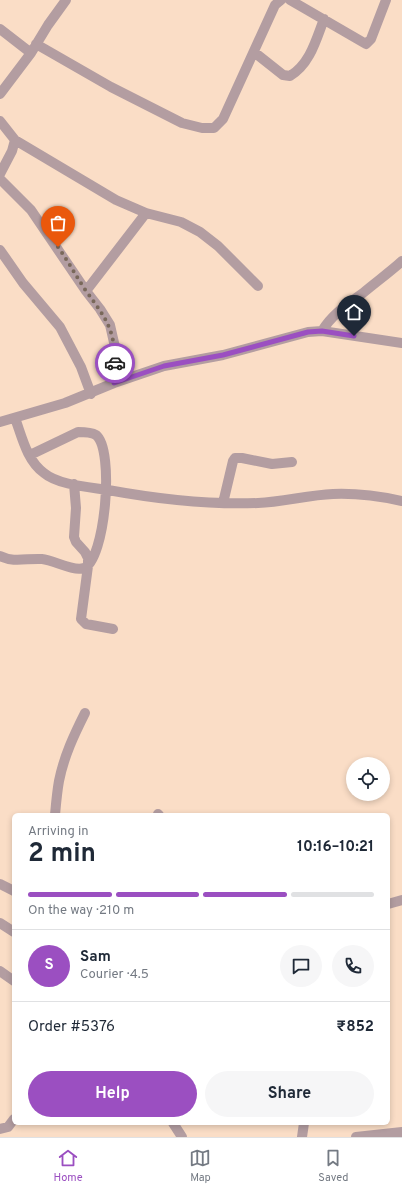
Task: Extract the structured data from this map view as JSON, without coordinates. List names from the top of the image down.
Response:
{
  "page": {
    "heading": ["2 min", "Arriving in", "10:16–10:21"],
    "panel": [
      "Sam",
      "Courier · 4.5",
      "Order #5376",
      "₹852"
    ],
    "bar": "On the way · 210 m",
    "round": "S",
    "buttons": ["Help", "Share"],
    "tabs": ["Home", "Map", "Saved"]
  }
}
